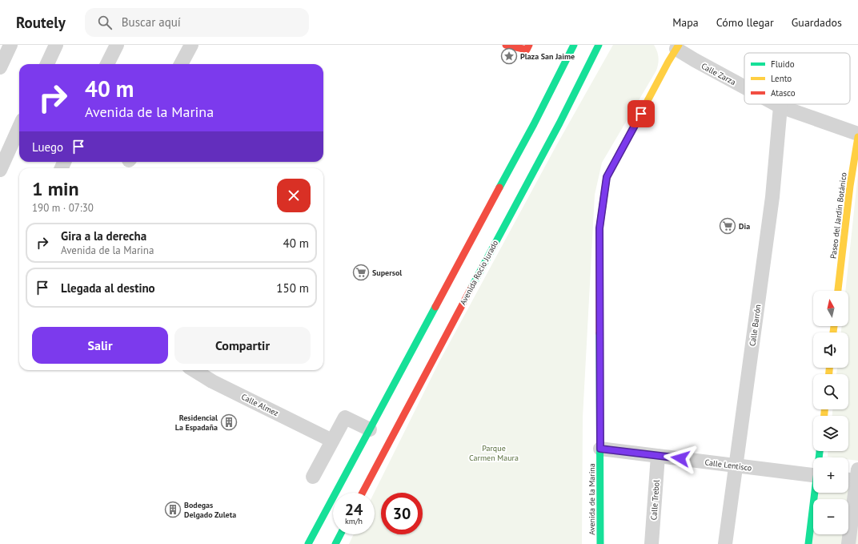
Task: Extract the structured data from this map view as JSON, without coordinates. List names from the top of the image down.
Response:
{
  "streets": {
    "main road": ["Paseo del Jardín Botánico", "Avenida Rocío Jurado", "Avenida de la Marina"],
    "street": [
      "Calle Zarza",
      "Calle Barrón",
      "Calle Almez",
      "Calle Lentisco",
      "Calle Trebol"
    ]
  },
  "crossings": [
    ["Calle Zarza", "Calle Barrón"],
    ["Calle Zarza", "Avenida de la Marina"],
    ["Calle Barrón", "Calle Lentisco"],
    ["Calle Lentisco", "Avenida de la Marina"],
    ["Calle Lentisco", "Calle Trebol"]
  ],
  "parks": ["Parque Carmen Maura"],
  "places": {
    "place": ["Plaza San Jaime"],
    "supermarket": ["Dia", "Supersol"],
    "building": ["Residencial La Espadaña", "Bodegas Delgado Zuleta"]
  },
  "legend": ["Fluido", "Lento", "Atasco"],
  "north": "top",
  "page": {
    "header": "Routely",
    "search": "Buscar aquí",
    "nav": ["Mapa", "Cómo llegar", "Guardados"],
    "turn": ["40 m", "Avenida de la Marina"],
    "then": "Luego",
    "heading": ["1 min", "190 m · 07:30"],
    "list": [
      {
        "name": "Gira a la derecha",
        "note": "Avenida de la Marina",
        "value": "40 m"
      },
      {
        "name": "Llegada al destino",
        "value": "150 m"
      }
    ],
    "map_buttons": ["+", "−"],
    "buttons": ["Salir", "Compartir"],
    "speed": "24 km/h",
    "limit": "30"
  }
}
